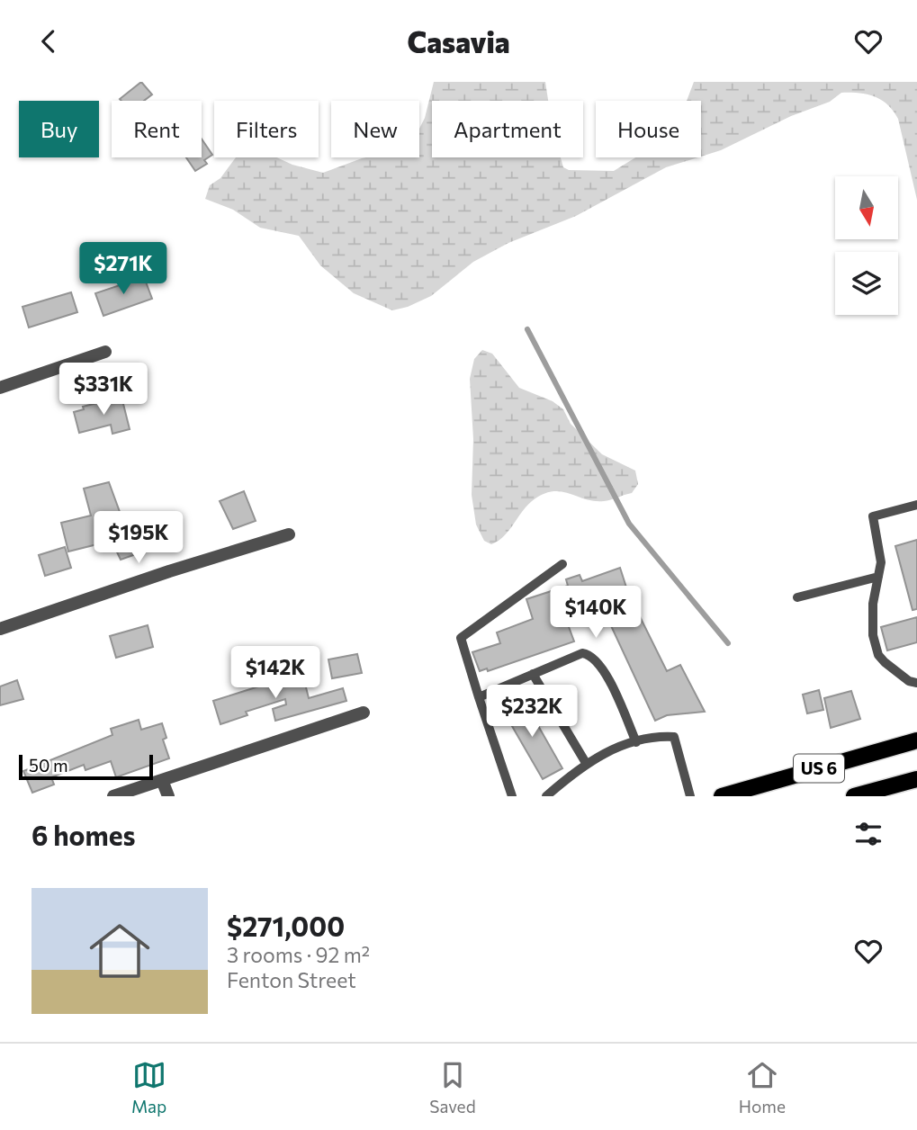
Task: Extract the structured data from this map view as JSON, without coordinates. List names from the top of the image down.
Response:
{
  "streets": {
    "main road": ["US 6"]
  },
  "scale_bar": "50 m",
  "north": "bottom",
  "page": {
    "header": "Casavia",
    "chip": [
      "Buy",
      "Rent",
      "Filters",
      "New",
      "Apartment",
      "House"
    ],
    "price": [
      "$271K",
      "$331K",
      "$195K",
      "$140K",
      "$142K",
      "$232K"
    ],
    "scale": "50 m",
    "heading": "6 homes",
    "list": [
      {
        "name": "$271,000",
        "note": "3 rooms · 92 m² · Fenton Street"
      }
    ],
    "tabs": ["Map", "Saved", "Home"]
  }
}
